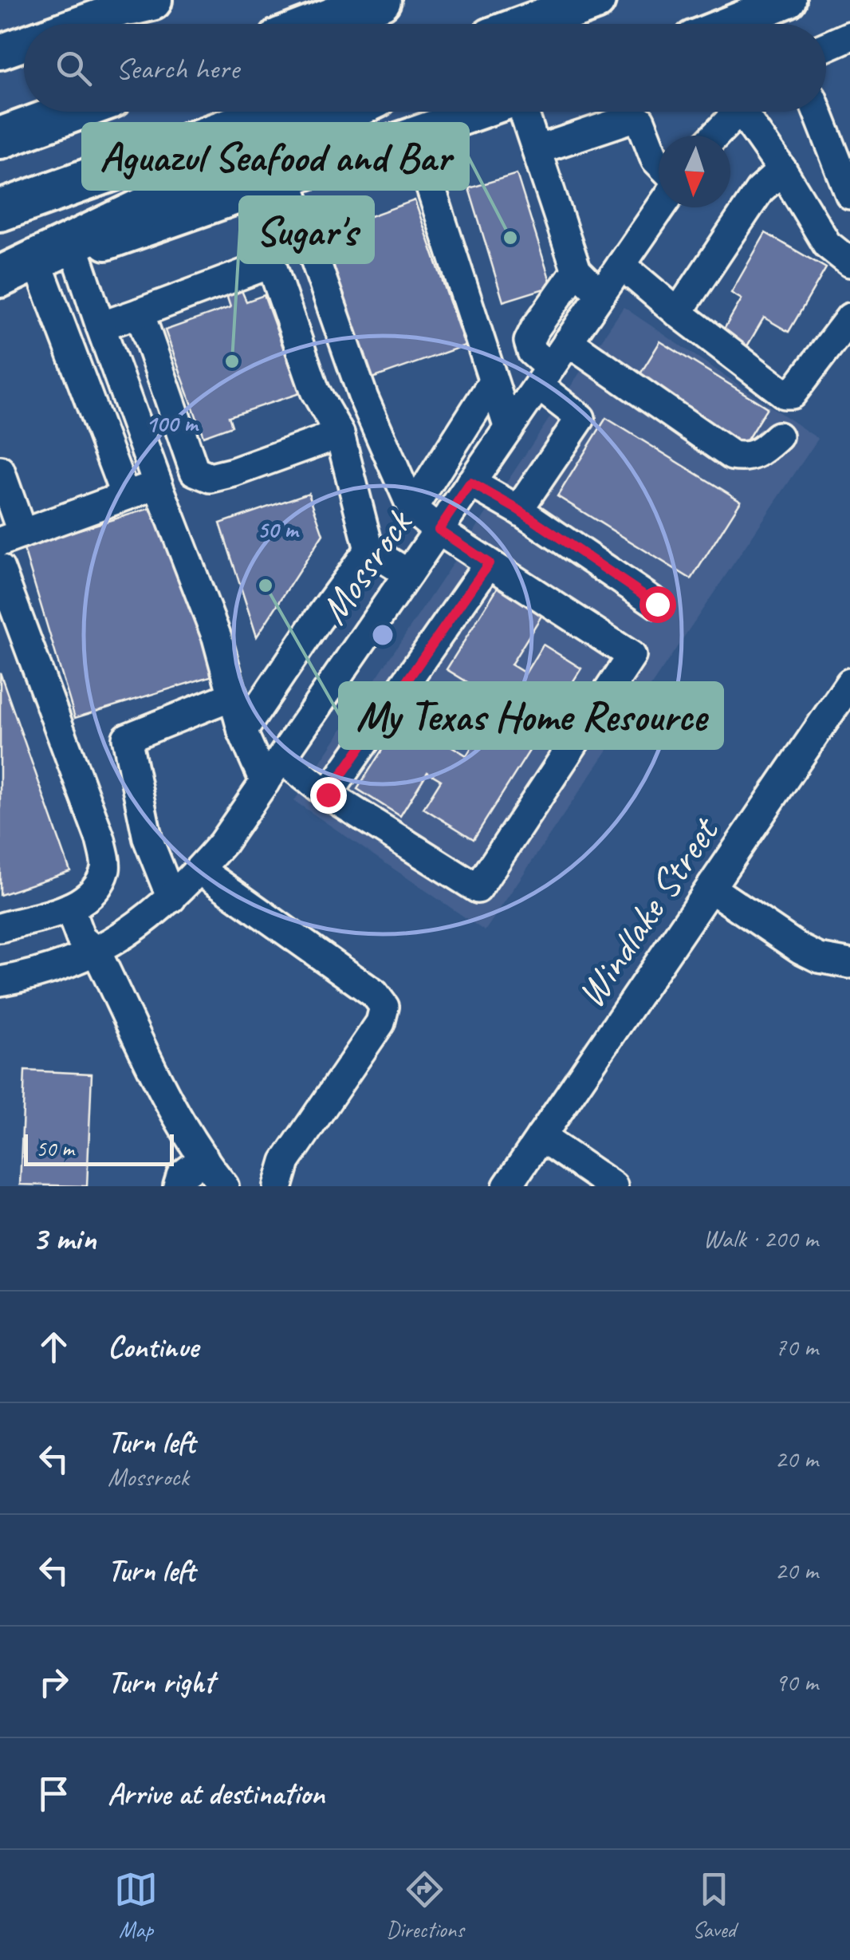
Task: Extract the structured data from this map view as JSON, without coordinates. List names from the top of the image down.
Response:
{
  "streets": {
    "street": ["Mossrock", "Windlake Street"]
  },
  "places": ["Aguazul Seafood and Bar", "Sugar's", "My Texas Home Resource"],
  "scale_bar": "50 m",
  "north": "bottom",
  "page": {
    "search": "Search here",
    "scale": "50 m",
    "heading": ["3 min", "Walk · 200 m"],
    "list": [
      ["Continue", "70 m"],
      ["Turn left", "Mossrock", "20 m"],
      ["Turn left", "20 m"],
      ["Turn right", "90 m"],
      "Arrive at destination"
    ],
    "nav": ["Map", "Directions", "Saved"]
  },
  "rings": ["100 m", "50 m"]
}
